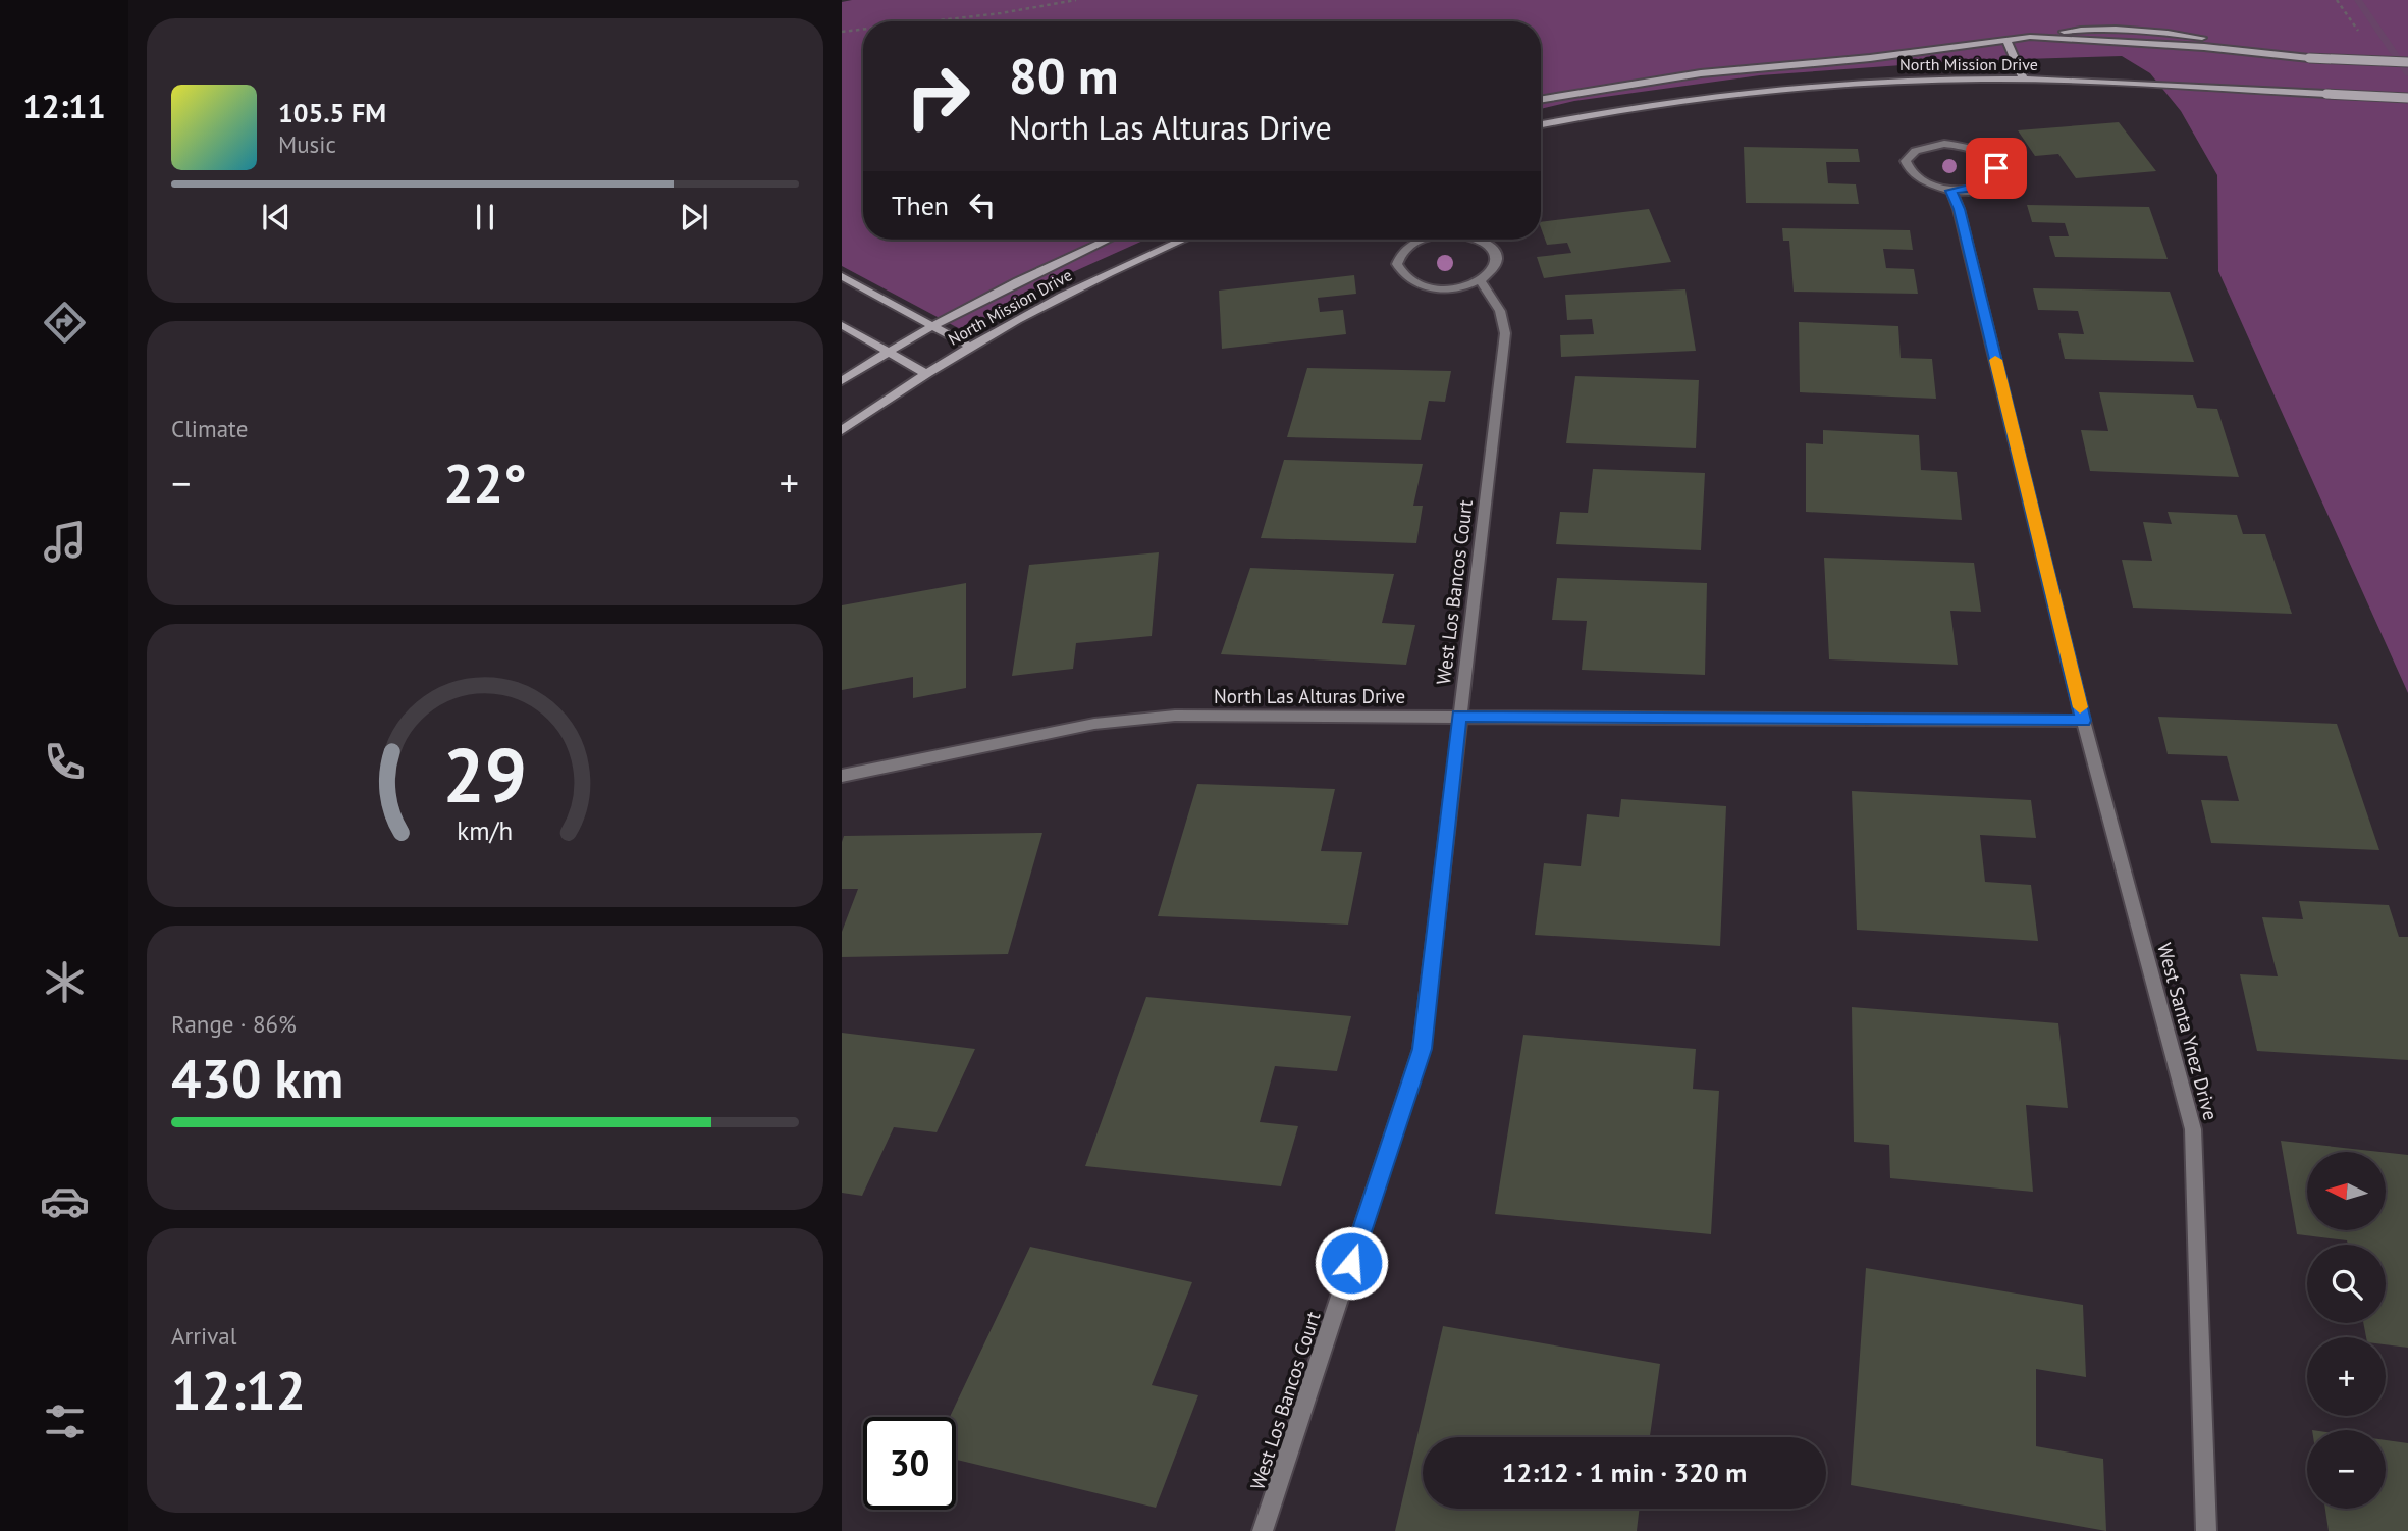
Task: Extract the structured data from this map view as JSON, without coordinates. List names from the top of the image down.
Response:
{
  "streets": {
    "street": [
      "North Mission Drive",
      "West Los Bancos Court",
      "North Las Alturas Drive",
      "West Santa Ynez Drive"
    ]
  },
  "crossings": [
    ["West Los Bancos Court", "North Las Alturas Drive"],
    ["North Las Alturas Drive", "West Santa Ynez Drive"]
  ],
  "north": "left",
  "page": {
    "tabs": "12:11",
    "turn": ["80 m", "North Las Alturas Drive"],
    "song": ["105.5 FM", "Music"],
    "then": "Then",
    "tile": [
      "Climate",
      ["Range · 86%", "430 km"],
      ["Arrival", "12:12"]
    ],
    "heat": ["−", "22°", "+"],
    "map_buttons": ["+", "−"],
    "limit": "30",
    "trip": "12:12 · 1 min · 320 m",
    "gauge": ["29", "km/h"]
  }
}
